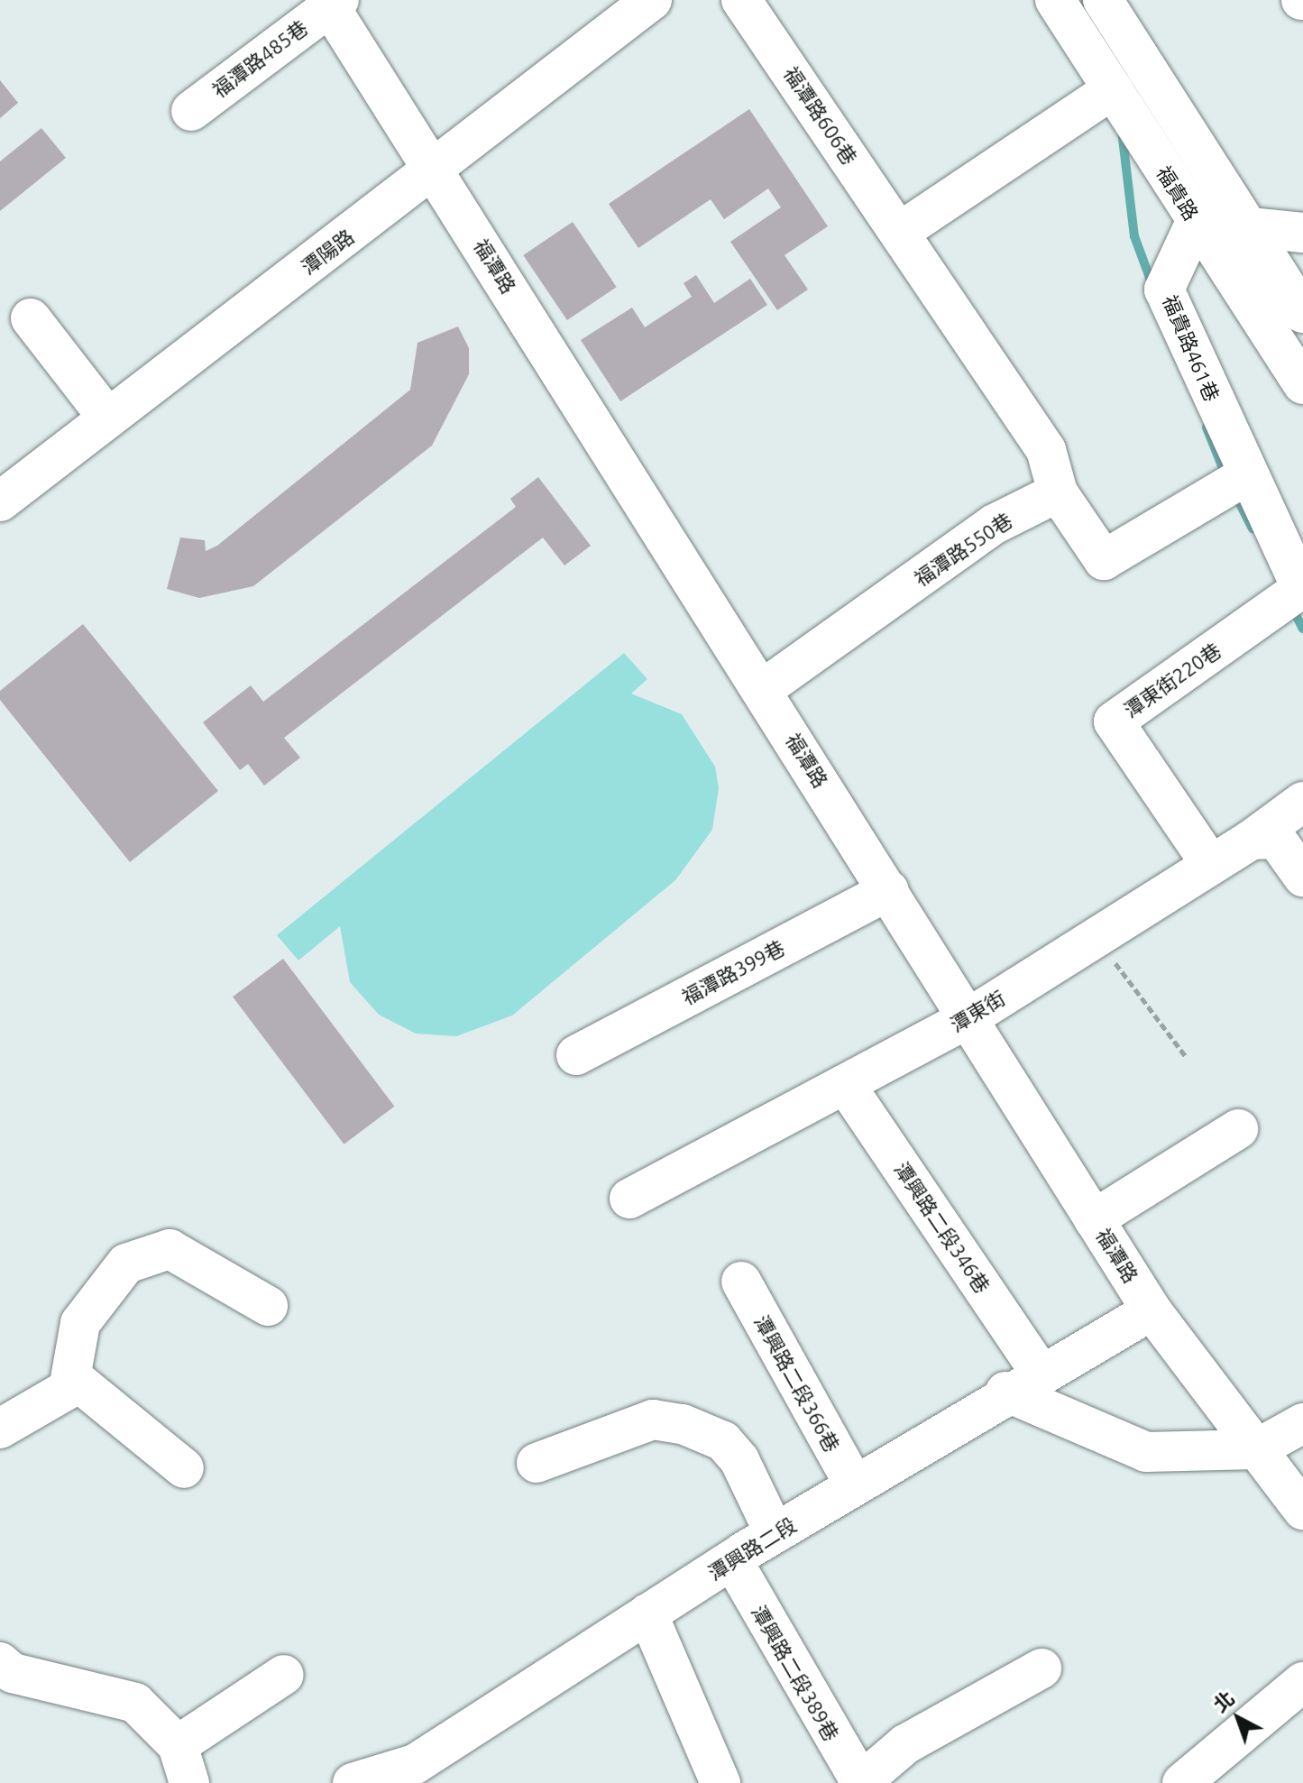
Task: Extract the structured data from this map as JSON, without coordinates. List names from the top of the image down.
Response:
{
  "streets": {
    "street": [
      "福潭路485巷",
      "福潭路606巷",
      "福貴路",
      "潭陽路",
      "福潭路",
      "福貴路461巷",
      "福潭路550巷",
      "潭東街220巷",
      "福潭路399巷",
      "潭東街",
      "潭興路二段346巷",
      "潭興路二段366巷",
      "潭興路二段",
      "潭興路二段389巷"
    ]
  },
  "crossings": [
    ["福潭路485巷", "福潭路"],
    ["福貴路", "福貴路461巷"],
    ["潭陽路", "福潭路"],
    ["福潭路", "福潭路550巷"],
    ["福潭路", "福潭路399巷"],
    ["福潭路", "潭東街"],
    ["福潭路", "潭興路二段"],
    ["福貴路461巷", "潭東街220巷"],
    ["潭東街220巷", "潭東街"],
    ["潭東街", "潭興路二段346巷"],
    ["潭興路二段346巷", "潭興路二段"],
    ["潭興路二段366巷", "潭興路二段"],
    ["潭興路二段", "潭興路二段389巷"]
  ],
  "north": "top left"
}
